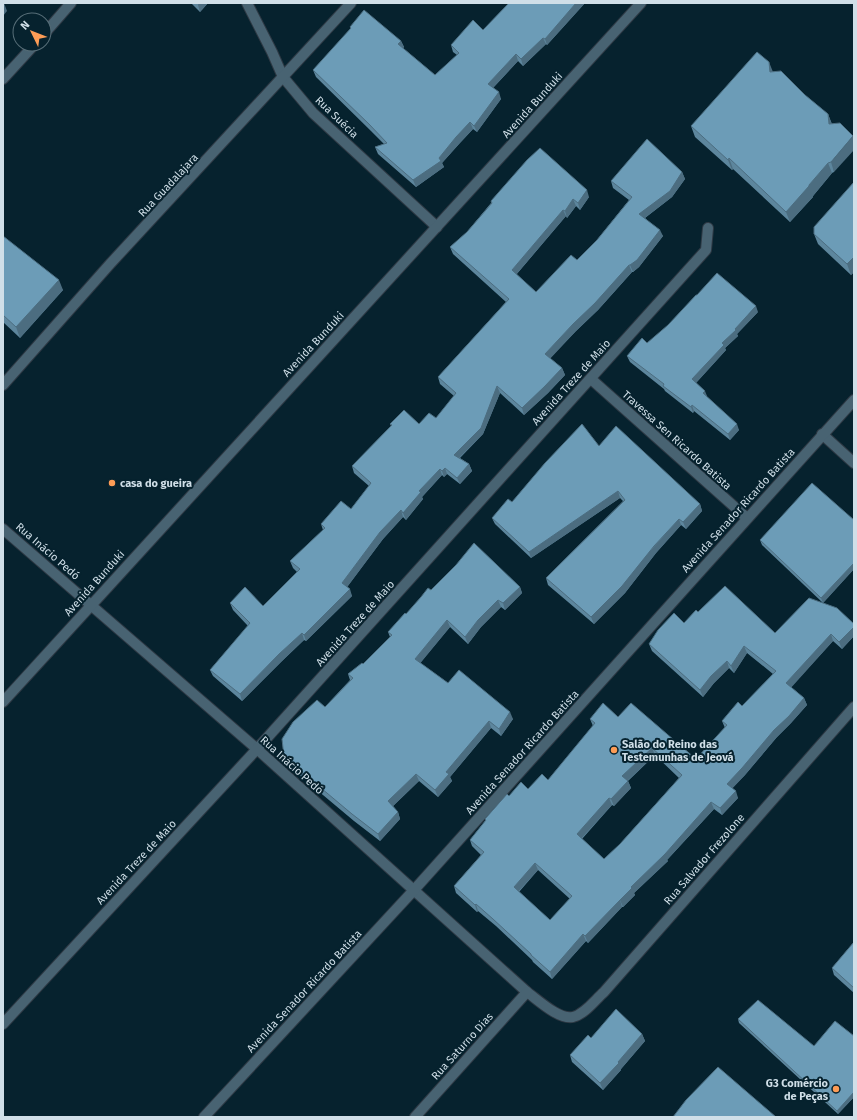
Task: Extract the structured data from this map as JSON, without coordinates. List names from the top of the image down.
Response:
{
  "streets": {
    "street": [
      "Avenida Bunduki",
      "Rua Suécia",
      "Rua Guadalajara",
      "Avenida Treze de Maio",
      "Travessa Sen Ricardo Batista",
      "Avenida Senador Ricardo Batista",
      "Rua Inácio Pedó",
      "Rua Salvador Frezolone",
      "Rua Saturno Dias"
    ]
  },
  "crossings": [
    ["Avenida Bunduki", "Rua Suécia"],
    ["Avenida Bunduki", "Rua Inácio Pedó"],
    ["Rua Suécia", "Rua Guadalajara"],
    ["Avenida Treze de Maio", "Travessa Sen Ricardo Batista"],
    ["Avenida Treze de Maio", "Rua Inácio Pedó"],
    ["Travessa Sen Ricardo Batista", "Avenida Senador Ricardo Batista"],
    ["Avenida Senador Ricardo Batista", "Rua Inácio Pedó"],
    ["Rua Inácio Pedó", "Rua Salvador Frezolone"],
    ["Rua Inácio Pedó", "Rua Saturno Dias"]
  ],
  "places": ["casa do gueira", "Salão do Reino das Testemunhas de Jeová", "G3 Comércio de Peças"],
  "north": "top left"
}
